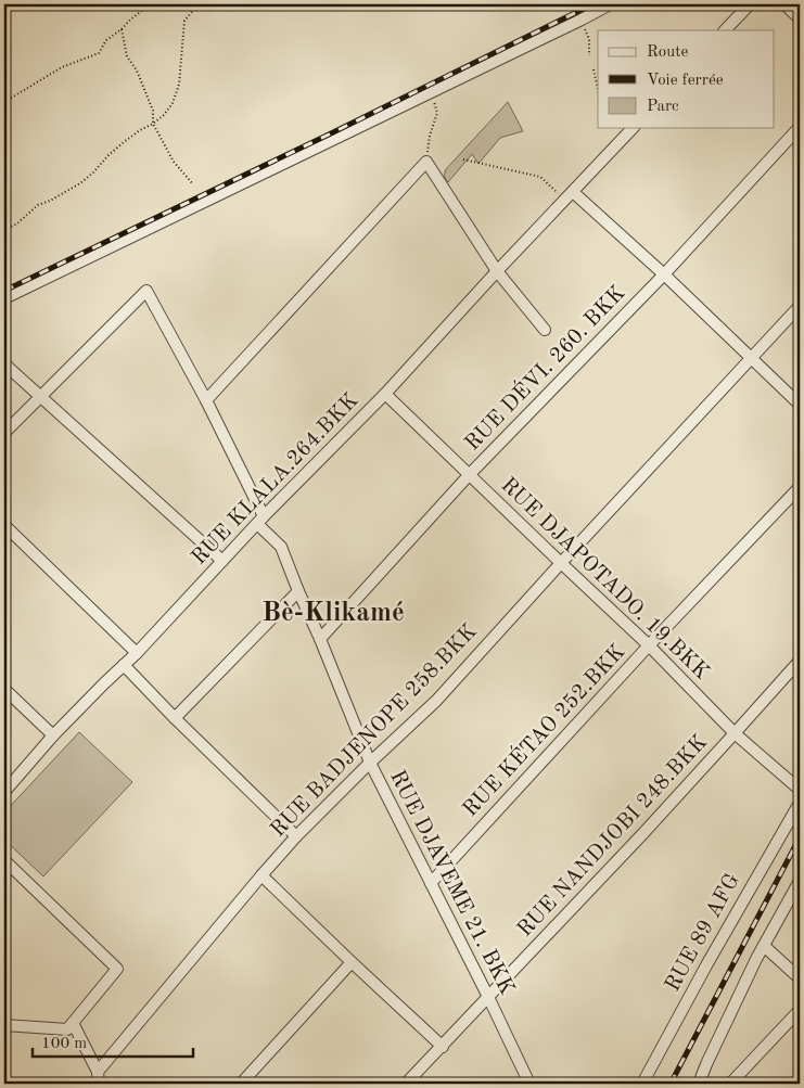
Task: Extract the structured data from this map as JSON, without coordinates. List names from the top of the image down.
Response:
{
  "streets": {
    "street": [
      "RUE DÉVI. 260. BKK",
      "RUE KLALA.264.BKK",
      "RUE DJAPOTADO. 19.BKK",
      "RUE BADJENOPE 258.BKK",
      "RUE KÉTAO 252.BKK",
      "RUE NANDJOBI 248.BKK",
      "RUE DJAVEME 21. BKK",
      "RUE 89 AFG"
    ]
  },
  "crossings": [
    ["RUE DÉVI. 260. BKK", "RUE DJAPOTADO. 19.BKK"],
    ["RUE DÉVI. 260. BKK", "RUE DJAVEME 21. BKK"],
    ["RUE KLALA.264.BKK", "RUE DJAPOTADO. 19.BKK"],
    ["RUE KLALA.264.BKK", "RUE DJAVEME 21. BKK"],
    ["RUE DJAPOTADO. 19.BKK", "RUE BADJENOPE 258.BKK"],
    ["RUE DJAPOTADO. 19.BKK", "RUE KÉTAO 252.BKK"],
    ["RUE DJAPOTADO. 19.BKK", "RUE NANDJOBI 248.BKK"],
    ["RUE BADJENOPE 258.BKK", "RUE DJAVEME 21. BKK"],
    ["RUE KÉTAO 252.BKK", "RUE DJAVEME 21. BKK"],
    ["RUE NANDJOBI 248.BKK", "RUE DJAVEME 21. BKK"]
  ],
  "districts": ["Bè-Klikamé"],
  "legend": ["Route", "Voie ferrée", "Parc"],
  "scale_bar": "100 m"
}
